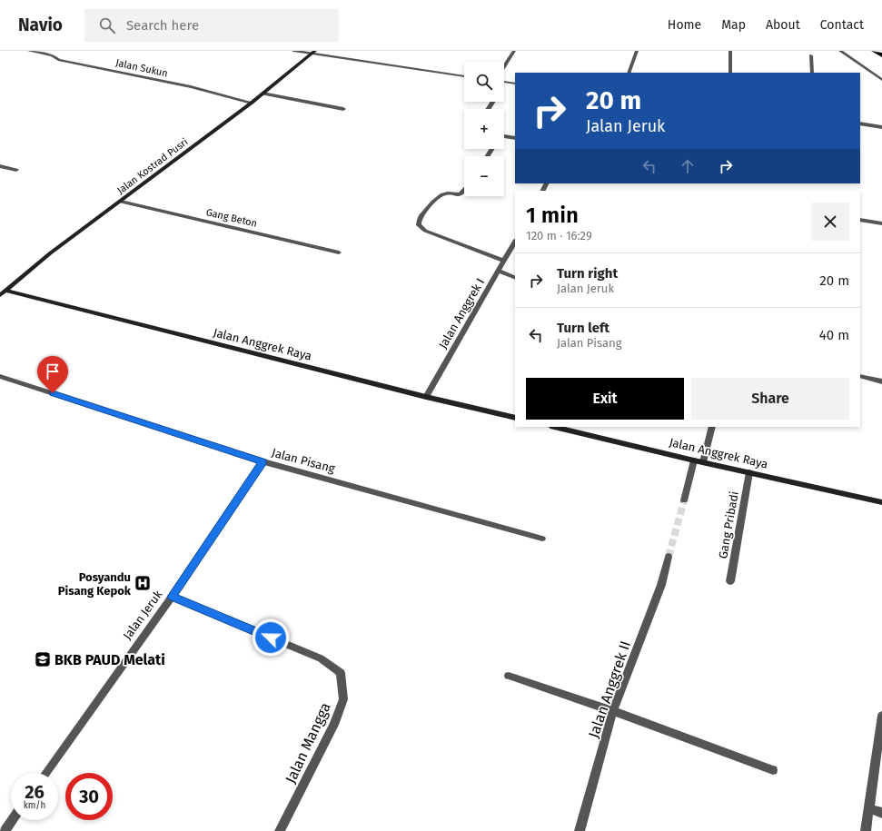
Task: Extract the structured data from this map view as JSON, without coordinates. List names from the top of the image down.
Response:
{
  "streets": {
    "street": [
      "Jalan Sukun",
      "Jalan Kostrad Pusri",
      "Gang Beton",
      "Jalan Anggrek I",
      "Jalan Anggrek Raya",
      "Jalan Pisang",
      "Gang Pribadi",
      "Jalan Jeruk",
      "Jalan Anggrek II",
      "Jalan Mangga"
    ]
  },
  "crossings": [
    ["Jalan Sukun", "Jalan Kostrad Pusri"],
    ["Jalan Kostrad Pusri", "Gang Beton"],
    ["Jalan Kostrad Pusri", "Jalan Anggrek Raya"],
    ["Jalan Anggrek I", "Jalan Anggrek Raya"],
    ["Jalan Anggrek Raya", "Gang Pribadi"],
    ["Jalan Pisang", "Jalan Jeruk"],
    ["Jalan Jeruk", "Jalan Mangga"]
  ],
  "places": {
    "hospital": ["Posyandu Pisang Kepok"],
    "school or university": ["BKB PAUD Melati"]
  },
  "page": {
    "header": "Navio",
    "search": "Search here",
    "nav": [
      "Home",
      "Map",
      "About",
      "Contact"
    ],
    "map_buttons": ["+", "−"],
    "turn": ["20 m", "Jalan Jeruk"],
    "heading": ["1 min", "120 m · 16:29"],
    "list": [
      {
        "name": "Turn right",
        "note": "Jalan Jeruk",
        "value": "20 m"
      },
      {
        "name": "Turn left",
        "note": "Jalan Pisang",
        "value": "40 m"
      }
    ],
    "buttons": ["Exit", "Share"],
    "speed": "26 km/h",
    "limit": "30"
  }
}
